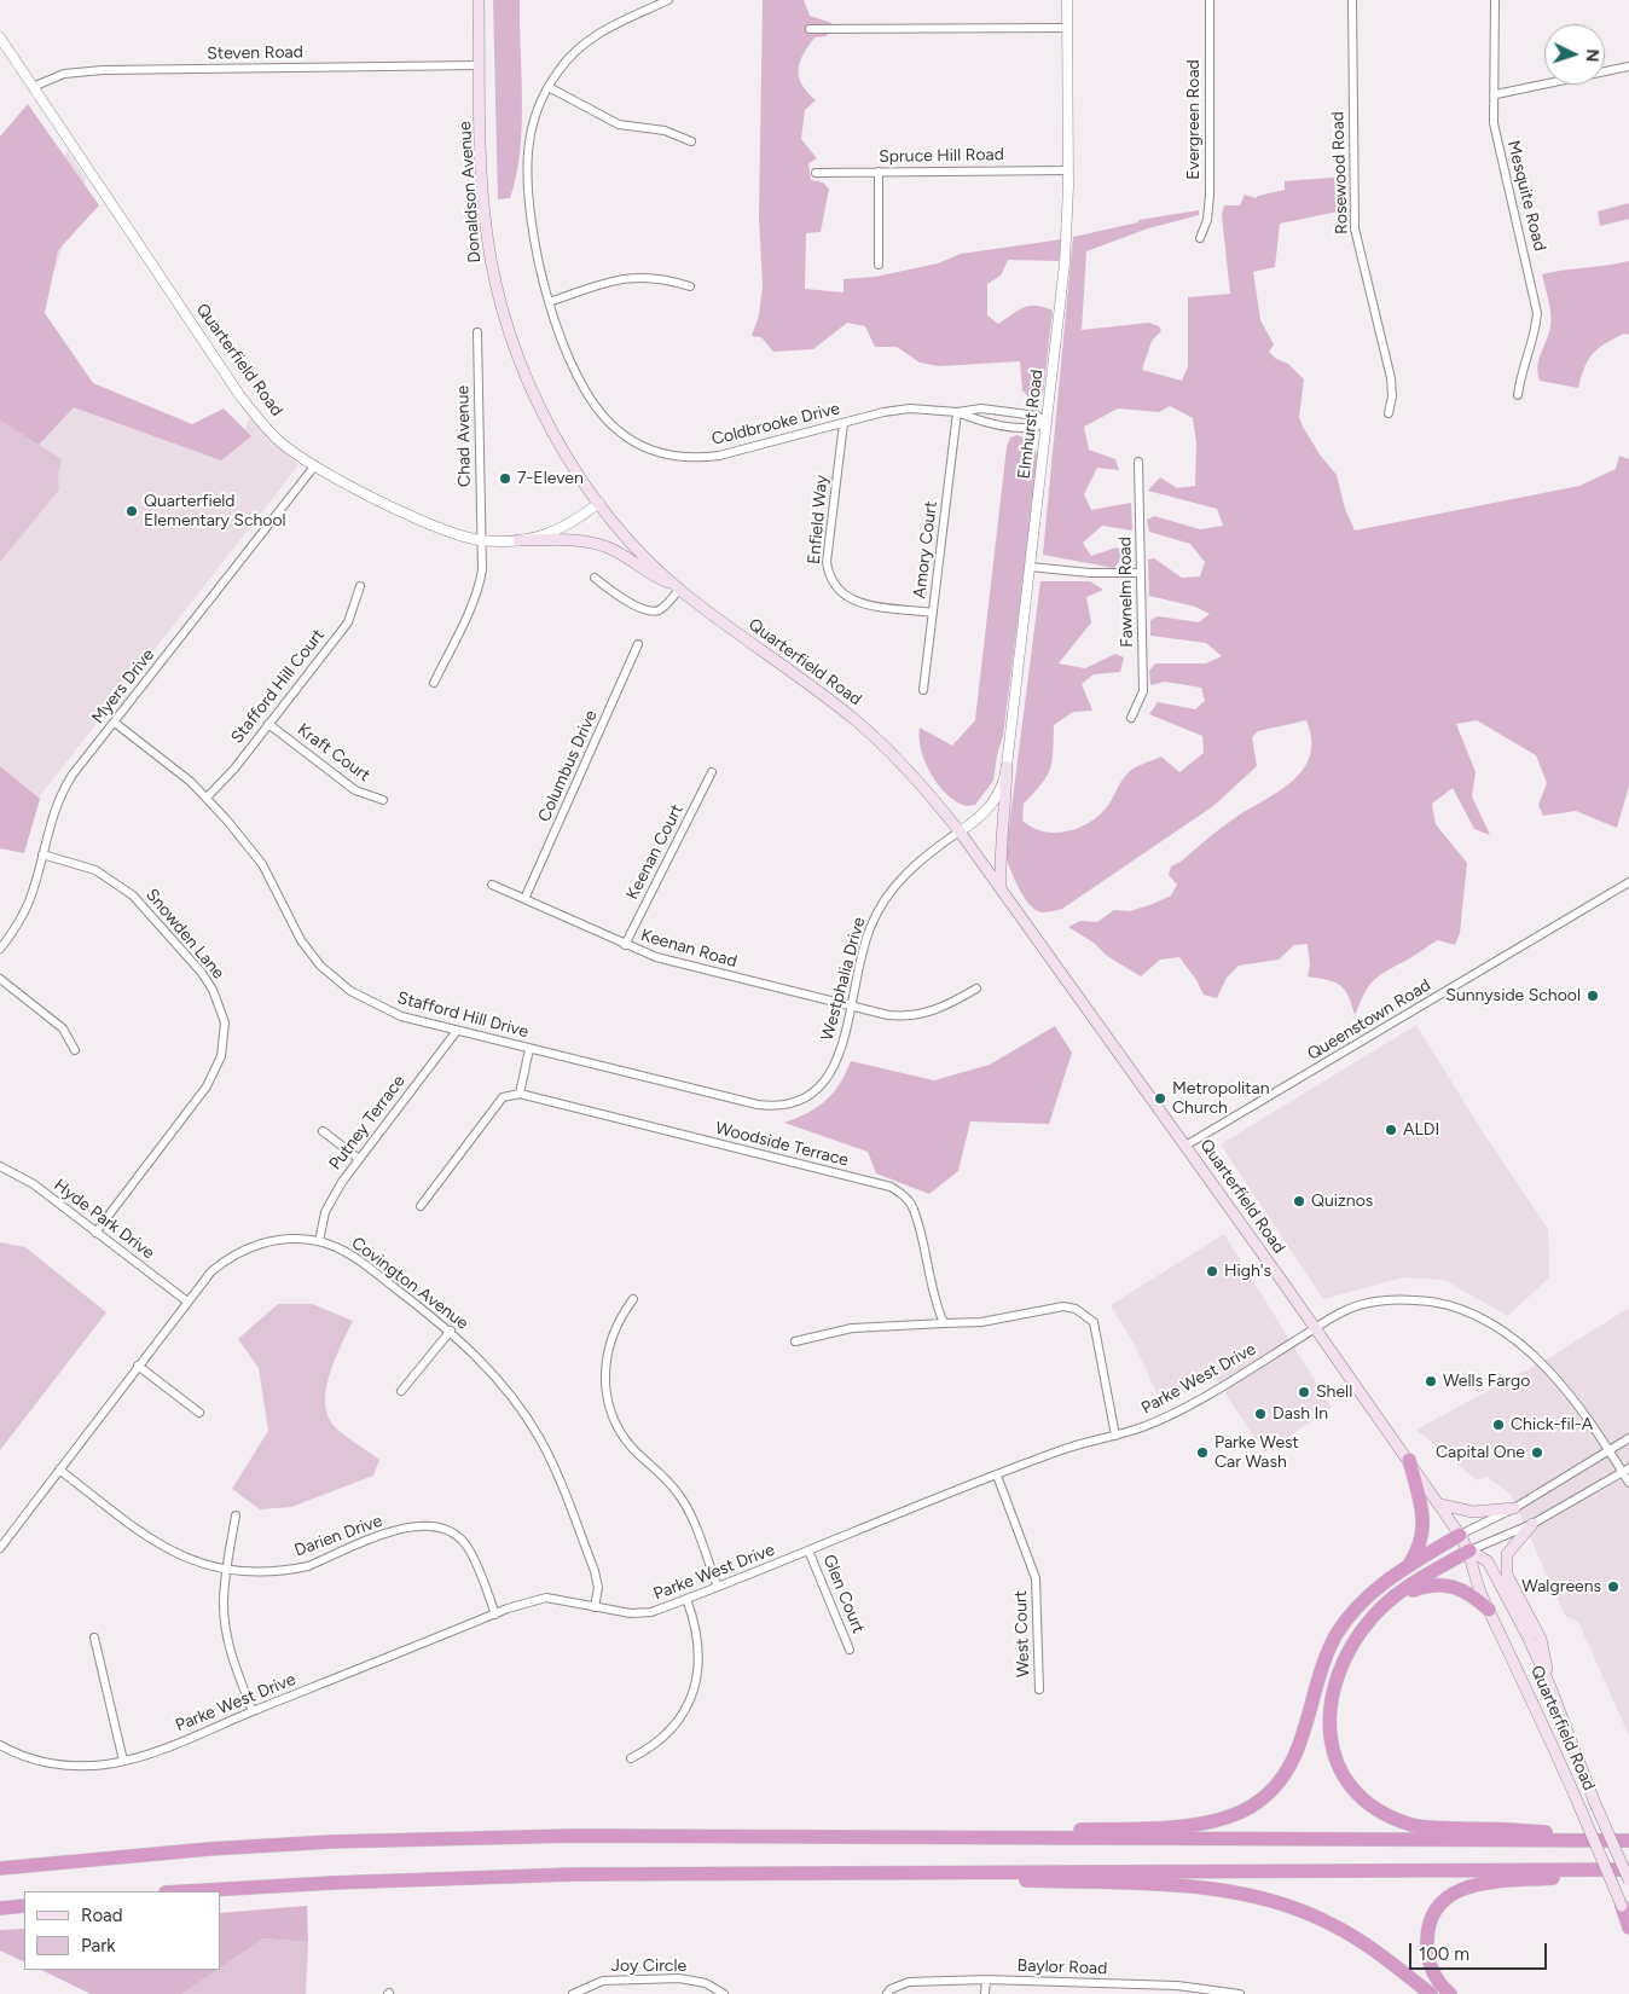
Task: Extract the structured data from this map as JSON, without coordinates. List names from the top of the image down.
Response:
{
  "streets": {
    "main road": ["Donaldson Avenue", "Quarterfield Road"],
    "street": [
      "Steven Road",
      "Evergreen Road",
      "Spruce Hill Road",
      "Rosewood Road",
      "Mesquite Road",
      "Coldbrooke Drive",
      "Elmhurst Road",
      "Chad Avenue",
      "Enfield Way",
      "Amory Court",
      "Fawnelm Road",
      "Myers Drive",
      "Stafford Hill Court",
      "Kraft Court",
      "Columbus Drive",
      "Keenan Court",
      "Snowden Lane",
      "Keenan Road",
      "Westphalia Drive",
      "Stafford Hill Drive",
      "Queenstown Road",
      "Putney Terrace",
      "Woodside Terrace",
      "Hyde Park Drive",
      "Covington Avenue",
      "Parke West Drive",
      "Darien Drive",
      "Glen Court",
      "West Court",
      "Joy Circle",
      "Baylor Road"
    ]
  },
  "crossings": [
    ["Steven Road", "Donaldson Avenue"],
    ["Steven Road", "Quarterfield Road"],
    ["Spruce Hill Road", "Elmhurst Road"],
    ["Donaldson Avenue", "Quarterfield Road"],
    ["Quarterfield Road", "Elmhurst Road"],
    ["Quarterfield Road", "Chad Avenue"],
    ["Quarterfield Road", "Myers Drive"],
    ["Quarterfield Road", "Westphalia Drive"],
    ["Quarterfield Road", "Queenstown Road"],
    ["Quarterfield Road", "Parke West Drive"],
    ["Coldbrooke Drive", "Elmhurst Road"],
    ["Coldbrooke Drive", "Enfield Way"],
    ["Coldbrooke Drive", "Amory Court"],
    ["Elmhurst Road", "Westphalia Drive"],
    ["Enfield Way", "Amory Court"],
    ["Myers Drive", "Snowden Lane"],
    ["Myers Drive", "Stafford Hill Drive"],
    ["Stafford Hill Court", "Kraft Court"],
    ["Stafford Hill Court", "Stafford Hill Drive"],
    ["Columbus Drive", "Keenan Road"],
    ["Keenan Court", "Keenan Road"],
    ["Snowden Lane", "Hyde Park Drive"],
    ["Keenan Road", "Westphalia Drive"],
    ["Westphalia Drive", "Stafford Hill Drive"],
    ["Stafford Hill Drive", "Putney Terrace"],
    ["Putney Terrace", "Covington Avenue"],
    ["Hyde Park Drive", "Covington Avenue"],
    ["Covington Avenue", "Parke West Drive"],
    ["Covington Avenue", "Darien Drive"],
    ["Parke West Drive", "Darien Drive"],
    ["Parke West Drive", "Glen Court"],
    ["Parke West Drive", "West Court"]
  ],
  "places": [
    "7-Eleven",
    "Quarterfield Elementary School",
    "Sunnyside School",
    "Metropolitan Church",
    "ALDI",
    "Quiznos",
    "High's",
    "Wells Fargo",
    "Shell",
    "Dash In",
    "Chick-fil-A",
    "Parke West Car Wash",
    "Capital One",
    "Walgreens"
  ],
  "legend": ["Road", "Park"],
  "scale_bar": "100 m",
  "north": "right"
}
